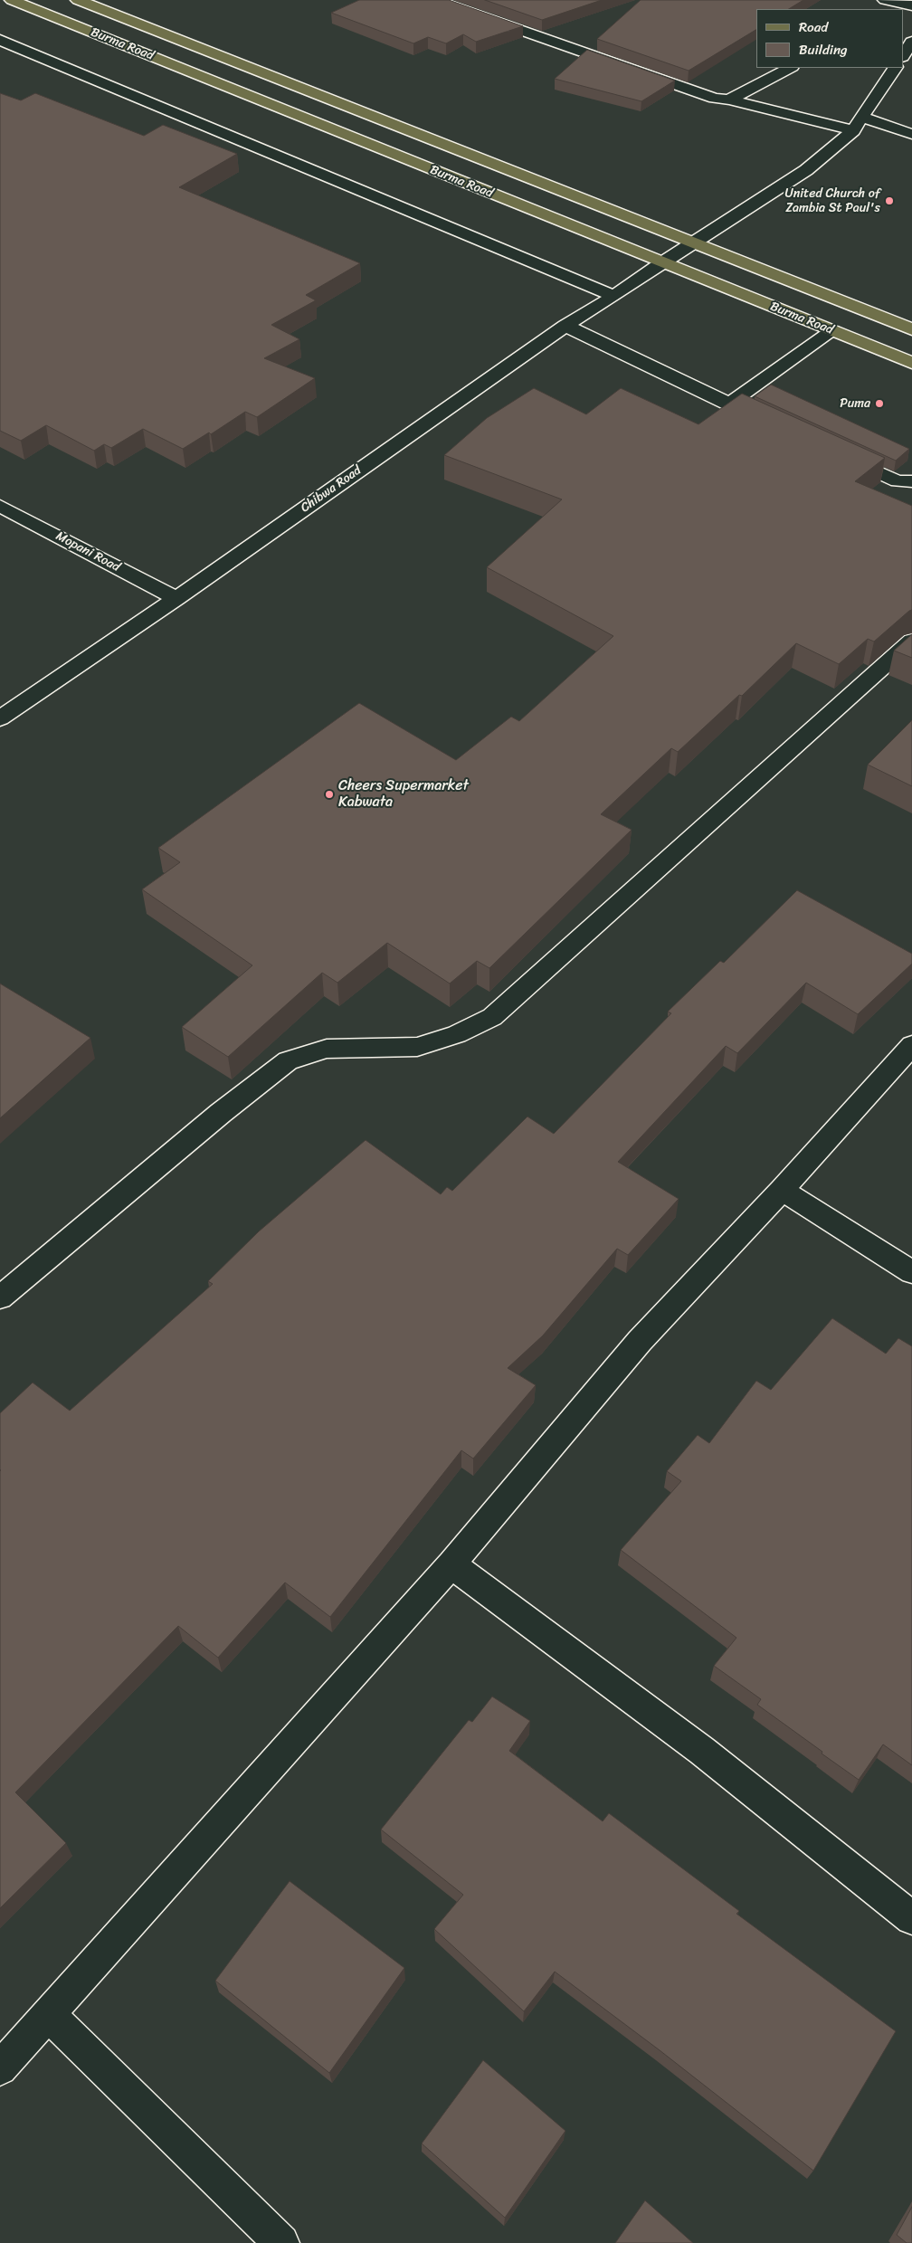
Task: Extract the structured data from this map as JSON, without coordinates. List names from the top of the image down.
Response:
{
  "streets": {
    "main road": ["Burma Road"],
    "street": ["Chibwa Road", "Mopani Road"]
  },
  "crossings": [
    ["Burma Road", "Chibwa Road"],
    ["Chibwa Road", "Mopani Road"]
  ],
  "places": ["United Church of Zambia St Paul's", "Puma", "Cheers Supermarket Kabwata"],
  "legend": ["Road", "Building"]
}
